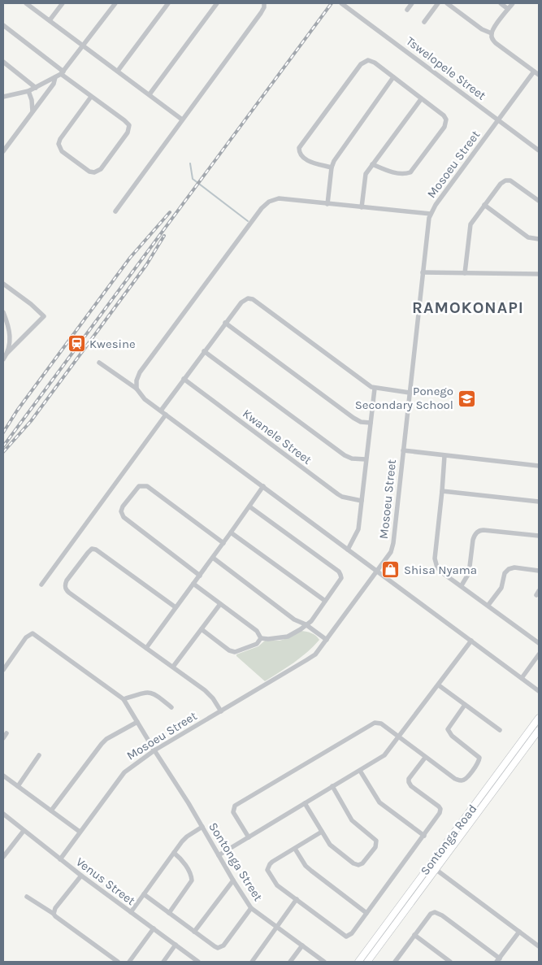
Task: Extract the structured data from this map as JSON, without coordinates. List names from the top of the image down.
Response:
{
  "streets": {
    "main road": ["Sontonga Road"],
    "street": [
      "Tswelopele Street",
      "Mosoeu Street",
      "Kwanele Street",
      "Sontonga Street",
      "Venus Street"
    ]
  },
  "crossings": [
    ["Tswelopele Street", "Mosoeu Street"],
    ["Mosoeu Street", "Sontonga Street"],
    ["Mosoeu Street", "Venus Street"]
  ],
  "districts": ["RAMOKONAPI"],
  "places": {
    "station": ["Kwesine"],
    "school or university": ["Ponego Secondary School"],
    "shop": ["Shisa Nyama"]
  }
}
